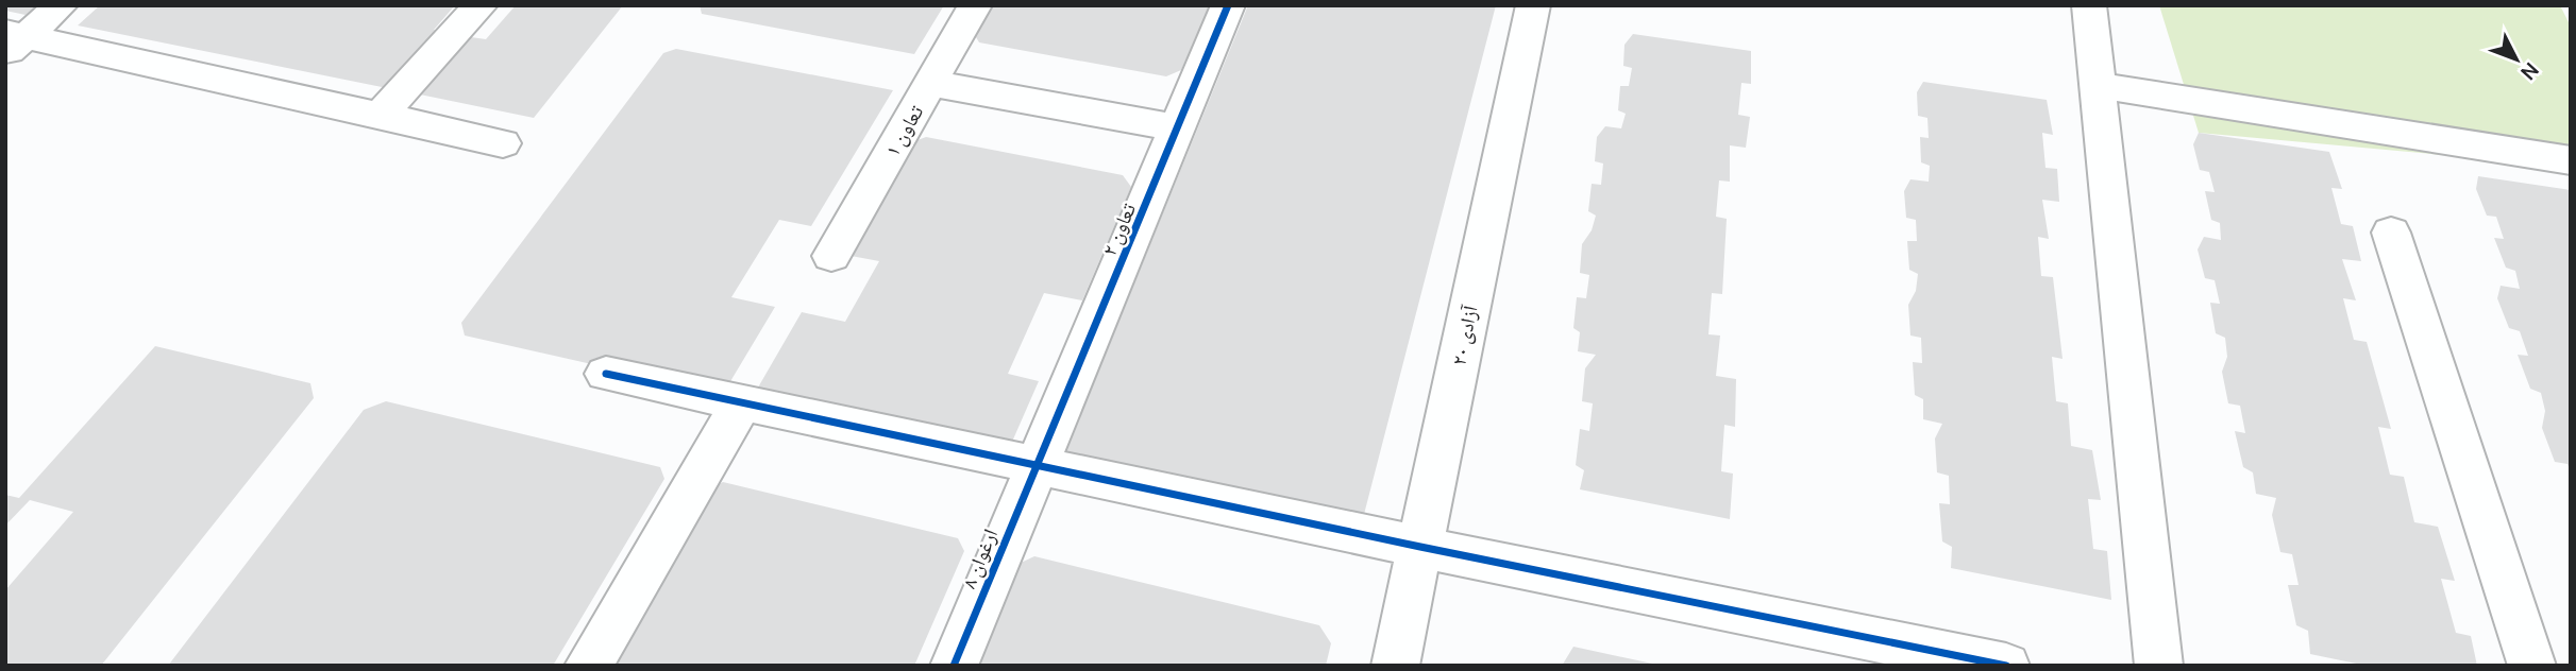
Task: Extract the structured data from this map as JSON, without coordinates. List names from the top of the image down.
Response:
{
  "streets": {
    "street": [
      "تعاون ۱",
      "تعاون ۲",
      "آزادی ۲۰",
      "ارغوان ۸"
    ]
  },
  "crossings": [
    ["تعاون ۲", "ارغوان ۸"]
  ],
  "north": "bottom right"
}
